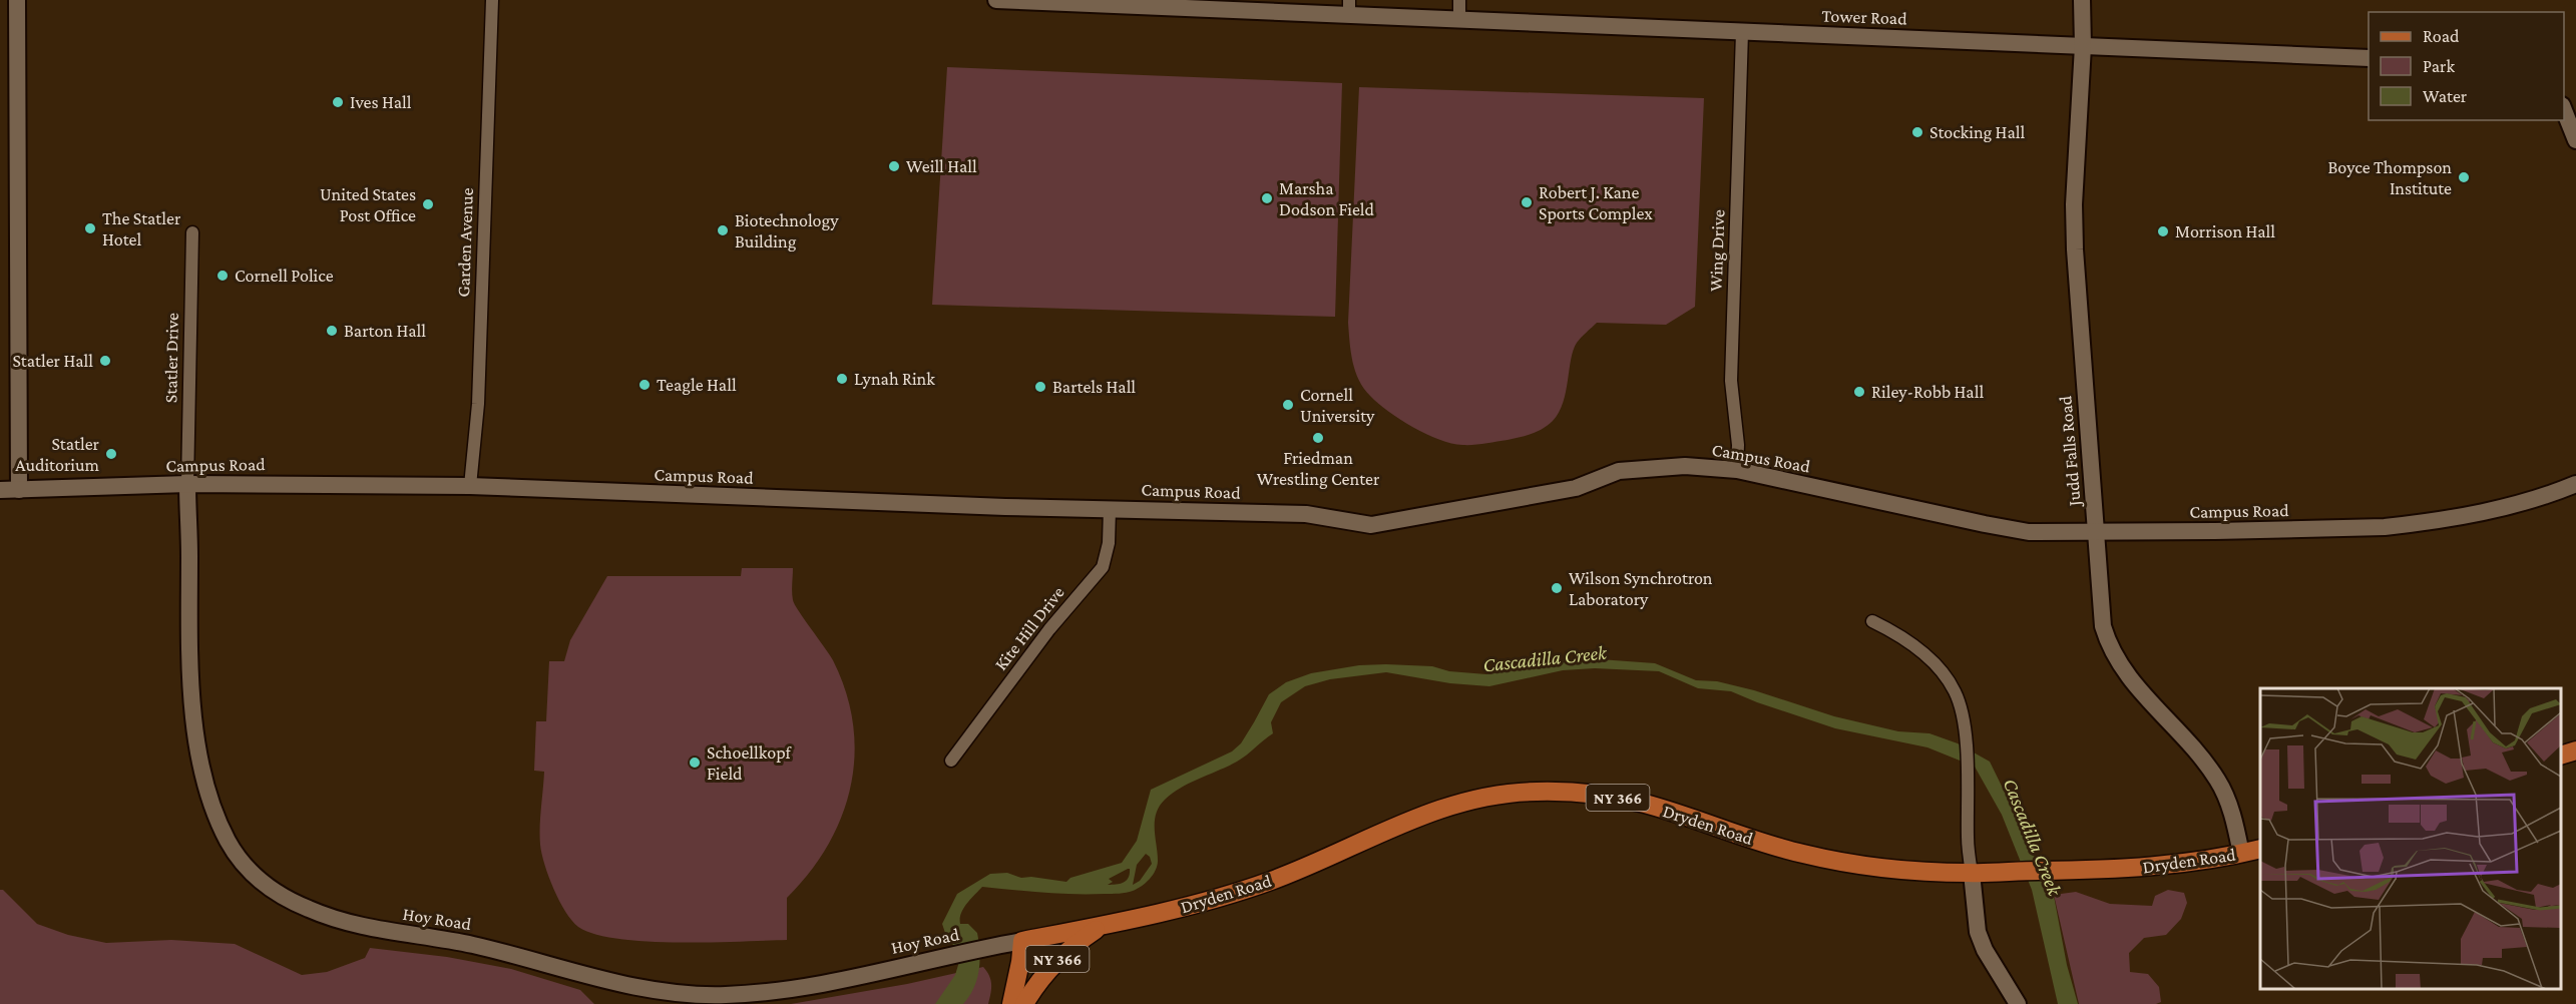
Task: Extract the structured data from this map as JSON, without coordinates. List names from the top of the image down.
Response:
{
  "streets": {
    "main road": ["NY 366", "Dryden Road"],
    "street": [
      "Tower Road",
      "Garden Avenue",
      "Wing Drive",
      "Statler Drive",
      "Judd Falls Road",
      "Campus Road",
      "Kite Hill Drive",
      "Hoy Road"
    ]
  },
  "crossings": [
    ["Tower Road", "Wing Drive"],
    ["Tower Road", "Judd Falls Road"],
    ["Garden Avenue", "Campus Road"],
    ["Wing Drive", "Campus Road"],
    ["Statler Drive", "Campus Road"],
    ["Statler Drive", "Hoy Road"],
    ["Judd Falls Road", "Campus Road"],
    ["Judd Falls Road", "Dryden Road"],
    ["Campus Road", "Kite Hill Drive"],
    ["Campus Road", "Hoy Road"],
    ["NY 366", "Dryden Road"],
    ["NY 366", "Hoy Road"],
    ["Dryden Road", "Hoy Road"]
  ],
  "water": ["Cascadilla Creek"],
  "places": [
    "Ives Hall",
    "Stocking Hall",
    "Weill Hall",
    "Boyce Thompson Institute",
    "Marsha Dodson Field",
    "Robert J. Kane Sports Complex",
    "United States Post Office",
    "The Statler Hotel",
    "Biotechnology Building",
    "Morrison Hall",
    "Cornell Police",
    "Barton Hall",
    "Statler Hall",
    "Lynah Rink",
    "Teagle Hall",
    "Bartels Hall",
    "Riley-Robb Hall",
    "Cornell University",
    "Friedman Wrestling Center",
    "Statler Auditorium",
    "Wilson Synchrotron Laboratory",
    "Schoellkopf Field"
  ],
  "legend": ["Road", "Park", "Water"]
}
